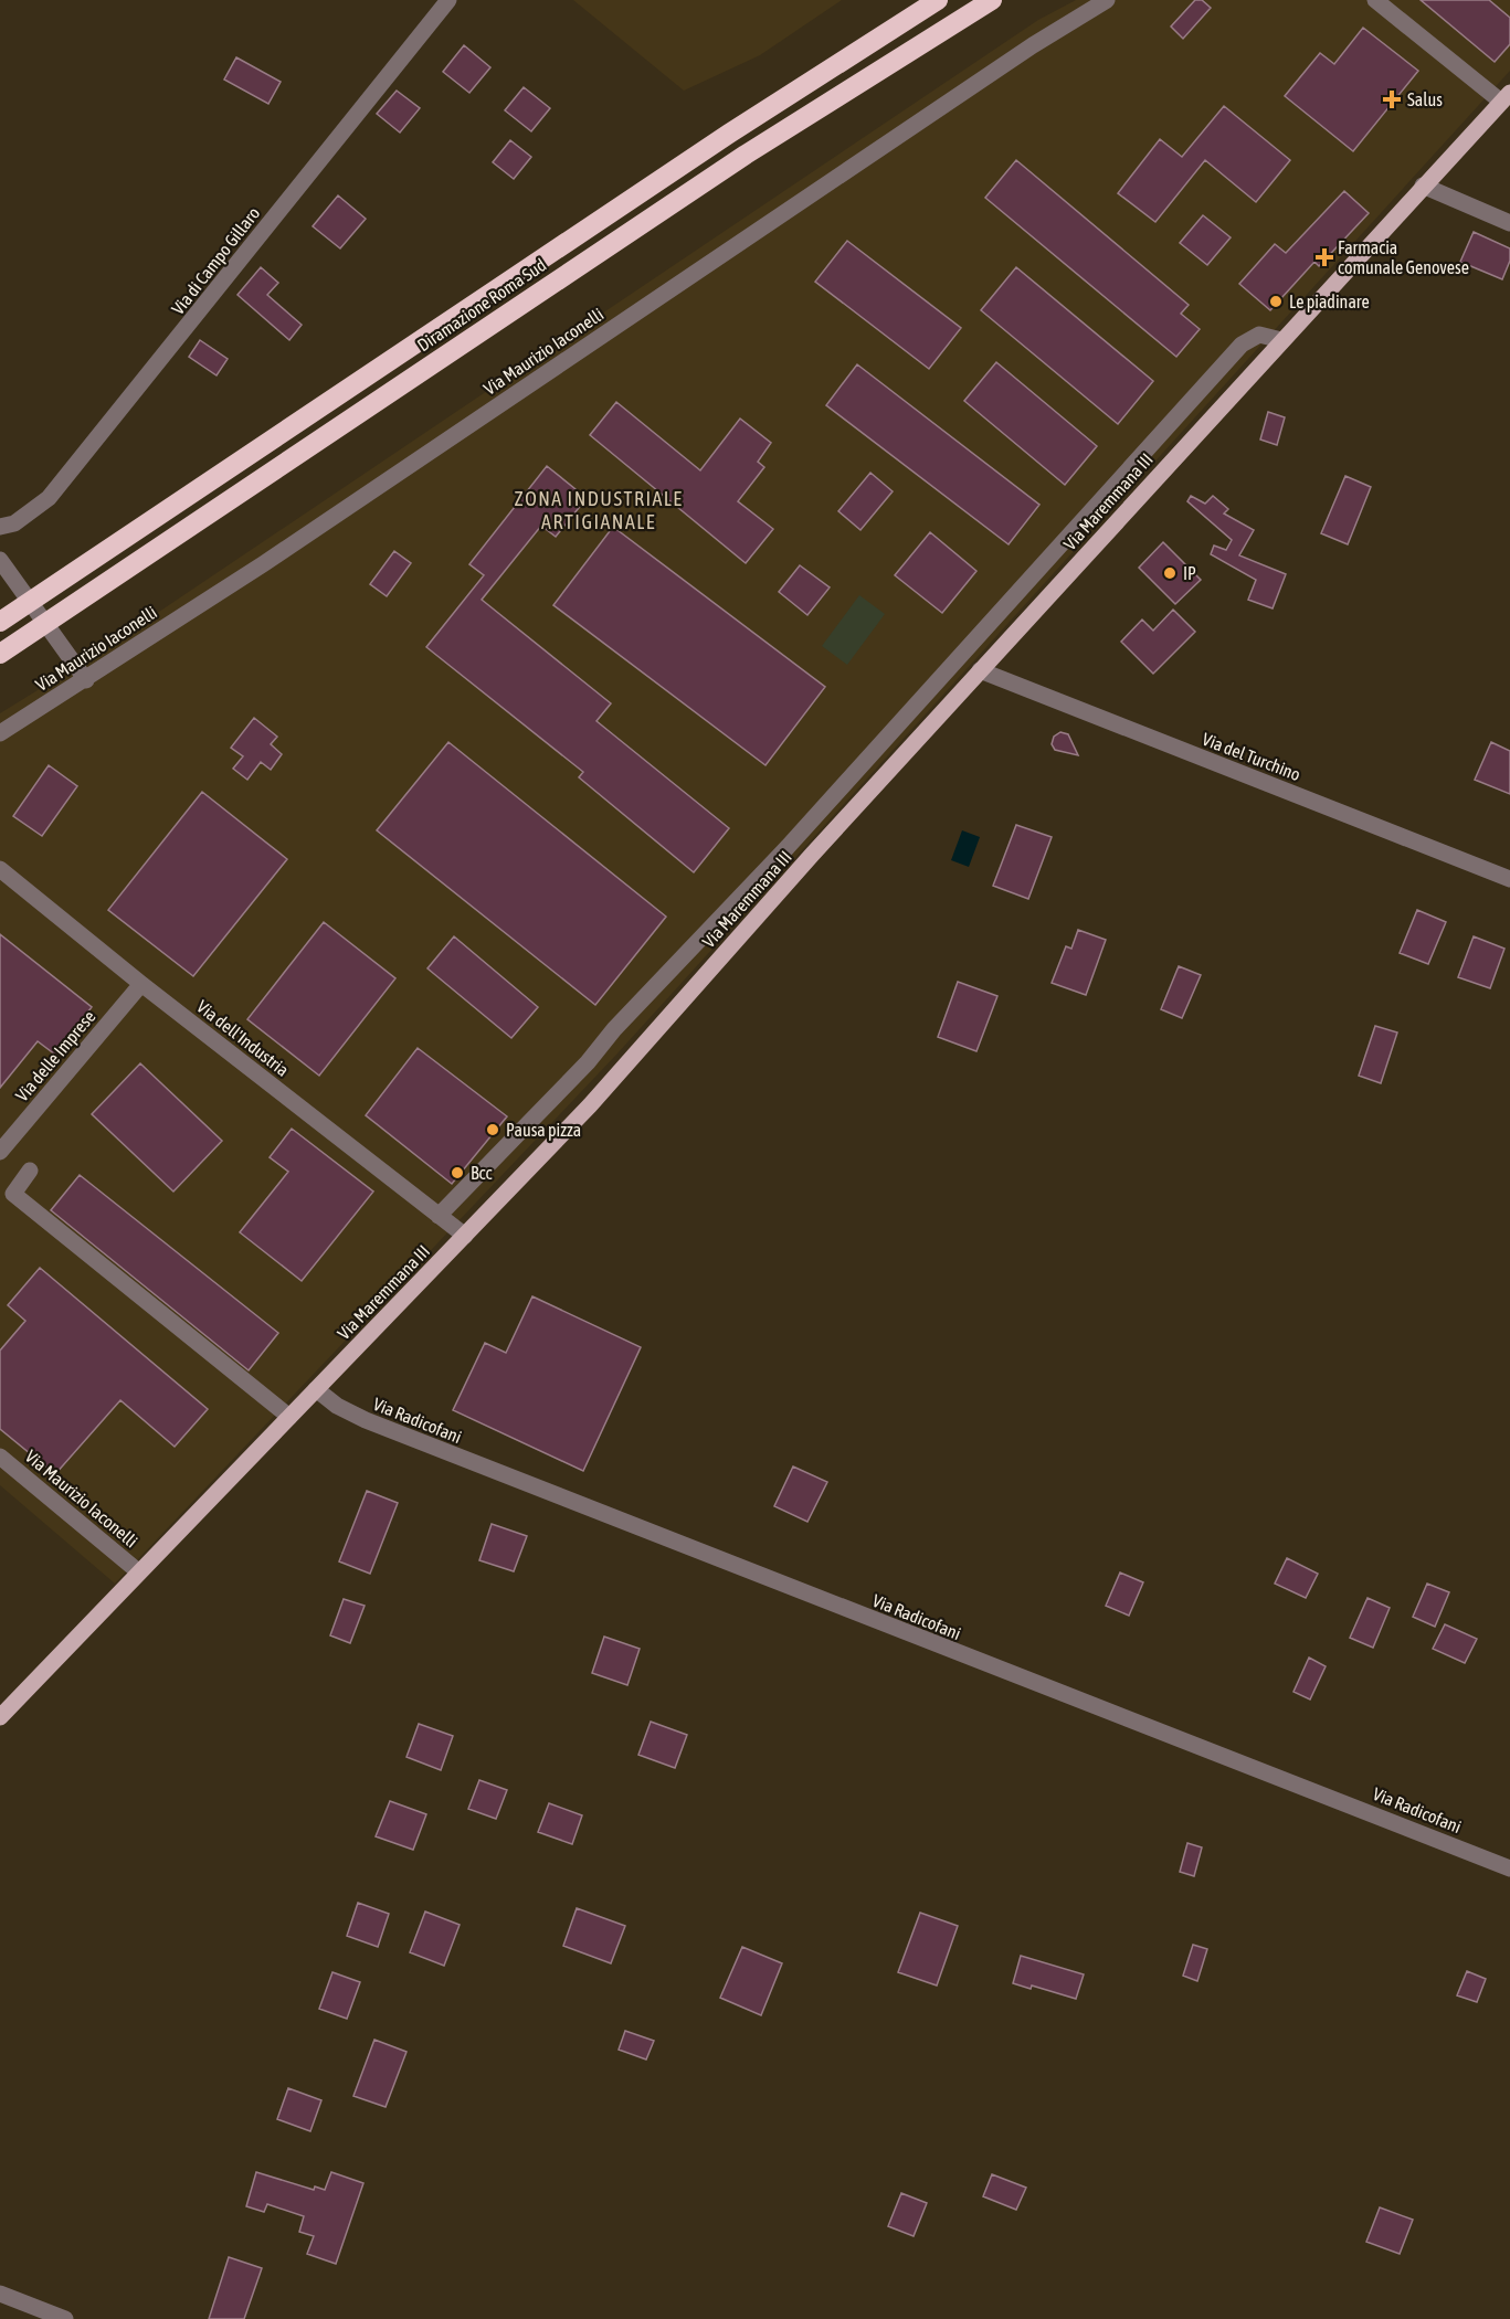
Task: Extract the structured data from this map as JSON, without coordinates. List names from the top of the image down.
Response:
{
  "streets": {
    "highway": ["Diramazione Roma Sud"],
    "main road": ["Via Maremmana III"],
    "street": [
      "Via di Campo Gillaro",
      "Via Maurizio Iaconelli",
      "Via del Turchino",
      "Via dell'Industria",
      "Via delle Imprese",
      "Via Radicofani"
    ]
  },
  "crossings": [
    ["Via Maurizio Iaconelli", "Via Maremmana III"],
    ["Via Maremmana III", "Via del Turchino"],
    ["Via Maremmana III", "Via dell'Industria"],
    ["Via Maremmana III", "Via Radicofani"],
    ["Via dell'Industria", "Via delle Imprese"]
  ],
  "districts": ["ZONA INDUSTRIALE ARTIGIANALE"],
  "places": {
    "health": ["Salus", "Farmacia comunale Genovese"],
    "other": [
      "Le piadinare",
      "IP",
      "Pausa pizza",
      "Bcc"
    ]
  }
}
